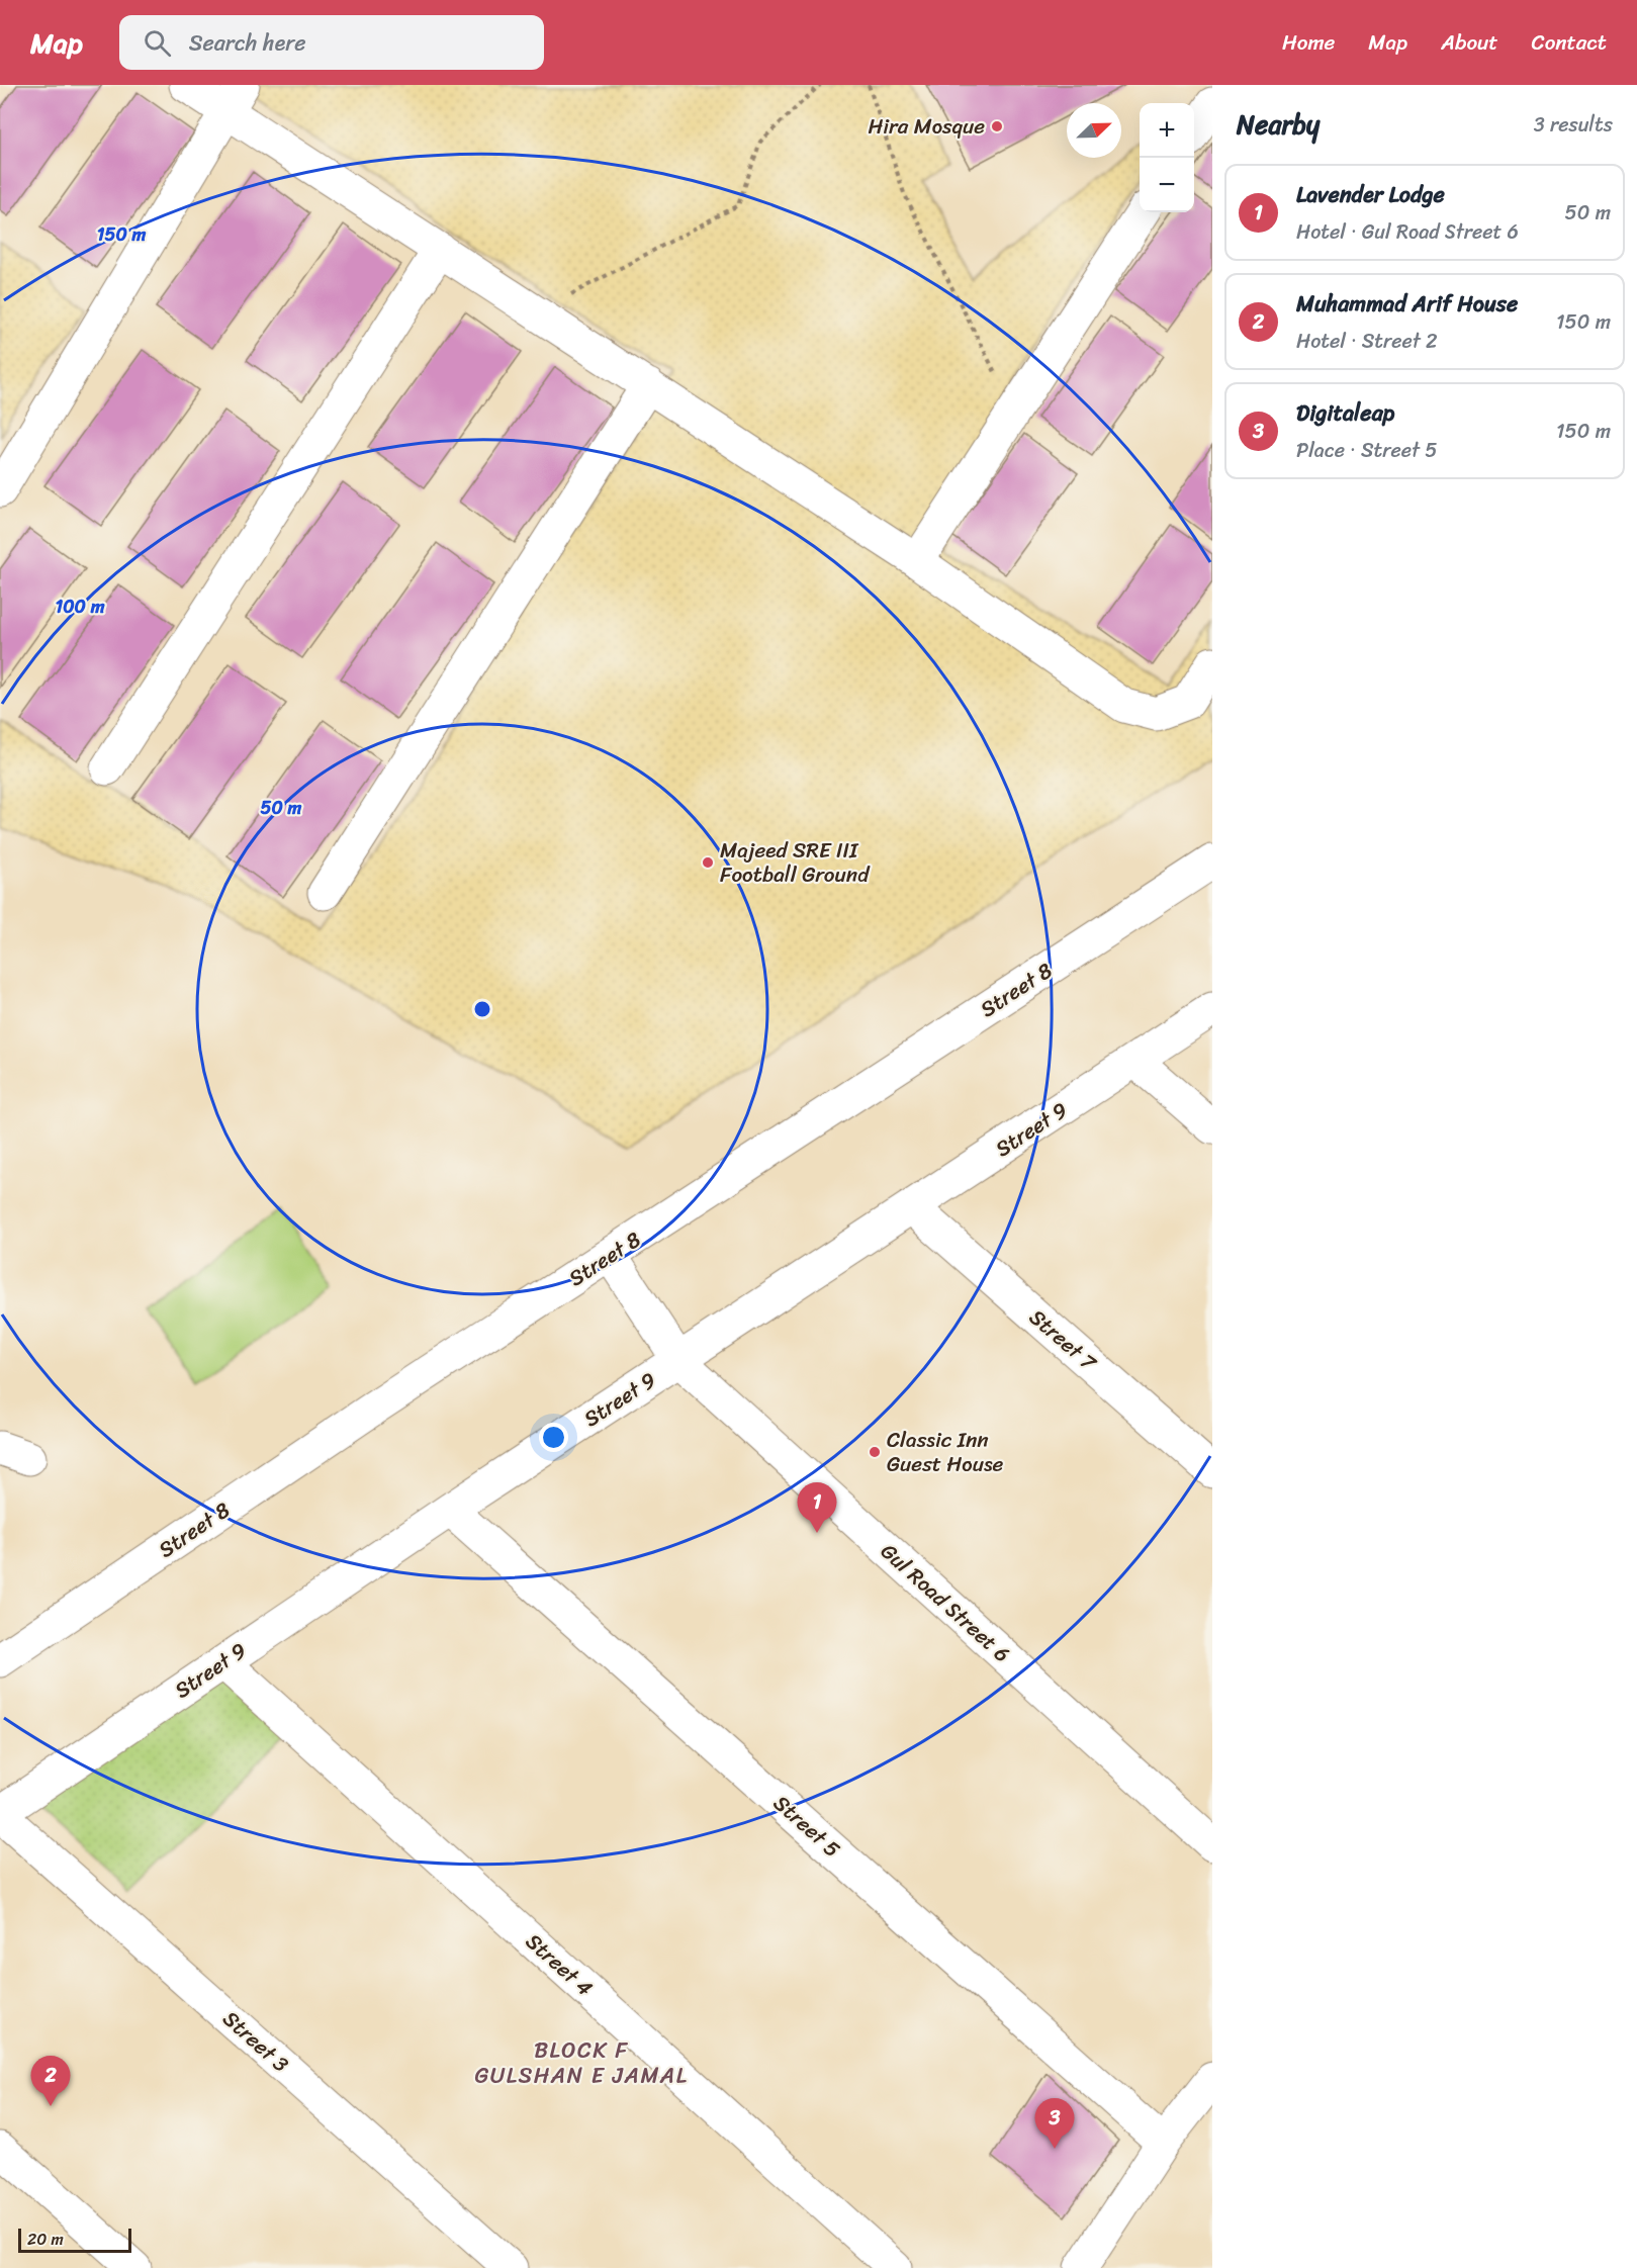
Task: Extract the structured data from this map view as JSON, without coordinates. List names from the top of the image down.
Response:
{
  "streets": {
    "street": [
      "Street 8",
      "Street 9",
      "Street 7",
      "Gul Road Street 6",
      "Street 5",
      "Street 4",
      "Street 3"
    ]
  },
  "crossings": [
    ["Street 8", "Gul Road Street 6"],
    ["Street 9", "Street 7"],
    ["Street 9", "Gul Road Street 6"],
    ["Street 9", "Street 5"],
    ["Street 9", "Street 4"],
    ["Street 9", "Street 3"]
  ],
  "districts": ["BLOCK F GULSHAN E JAMAL"],
  "places": ["Hira Mosque", "Majeed SRE III Football Ground", "Classic Inn Guest House"],
  "scale_bar": "20 m",
  "north": "top right",
  "page": {
    "header": "Map",
    "search": "Search here",
    "nav": [
      "Home",
      "Map",
      "About",
      "Contact"
    ],
    "heading": ["Nearby", "3 results"],
    "map_buttons": ["+", "−"],
    "list": [
      {
        "mark": "1",
        "name": "Lavender Lodge",
        "note": "Hotel · Gul Road Street 6",
        "value": "50 m"
      },
      {
        "mark": "2",
        "name": "Muhammad Arif House",
        "note": "Hotel · Street 2",
        "value": "150 m"
      },
      {
        "mark": "3",
        "name": "Digitaleap",
        "note": "Place · Street 5",
        "value": "150 m"
      }
    ],
    "pins": ["1", "2", "3"],
    "scale": "20 m"
  },
  "rings": ["150 m", "100 m", "50 m"]
}
